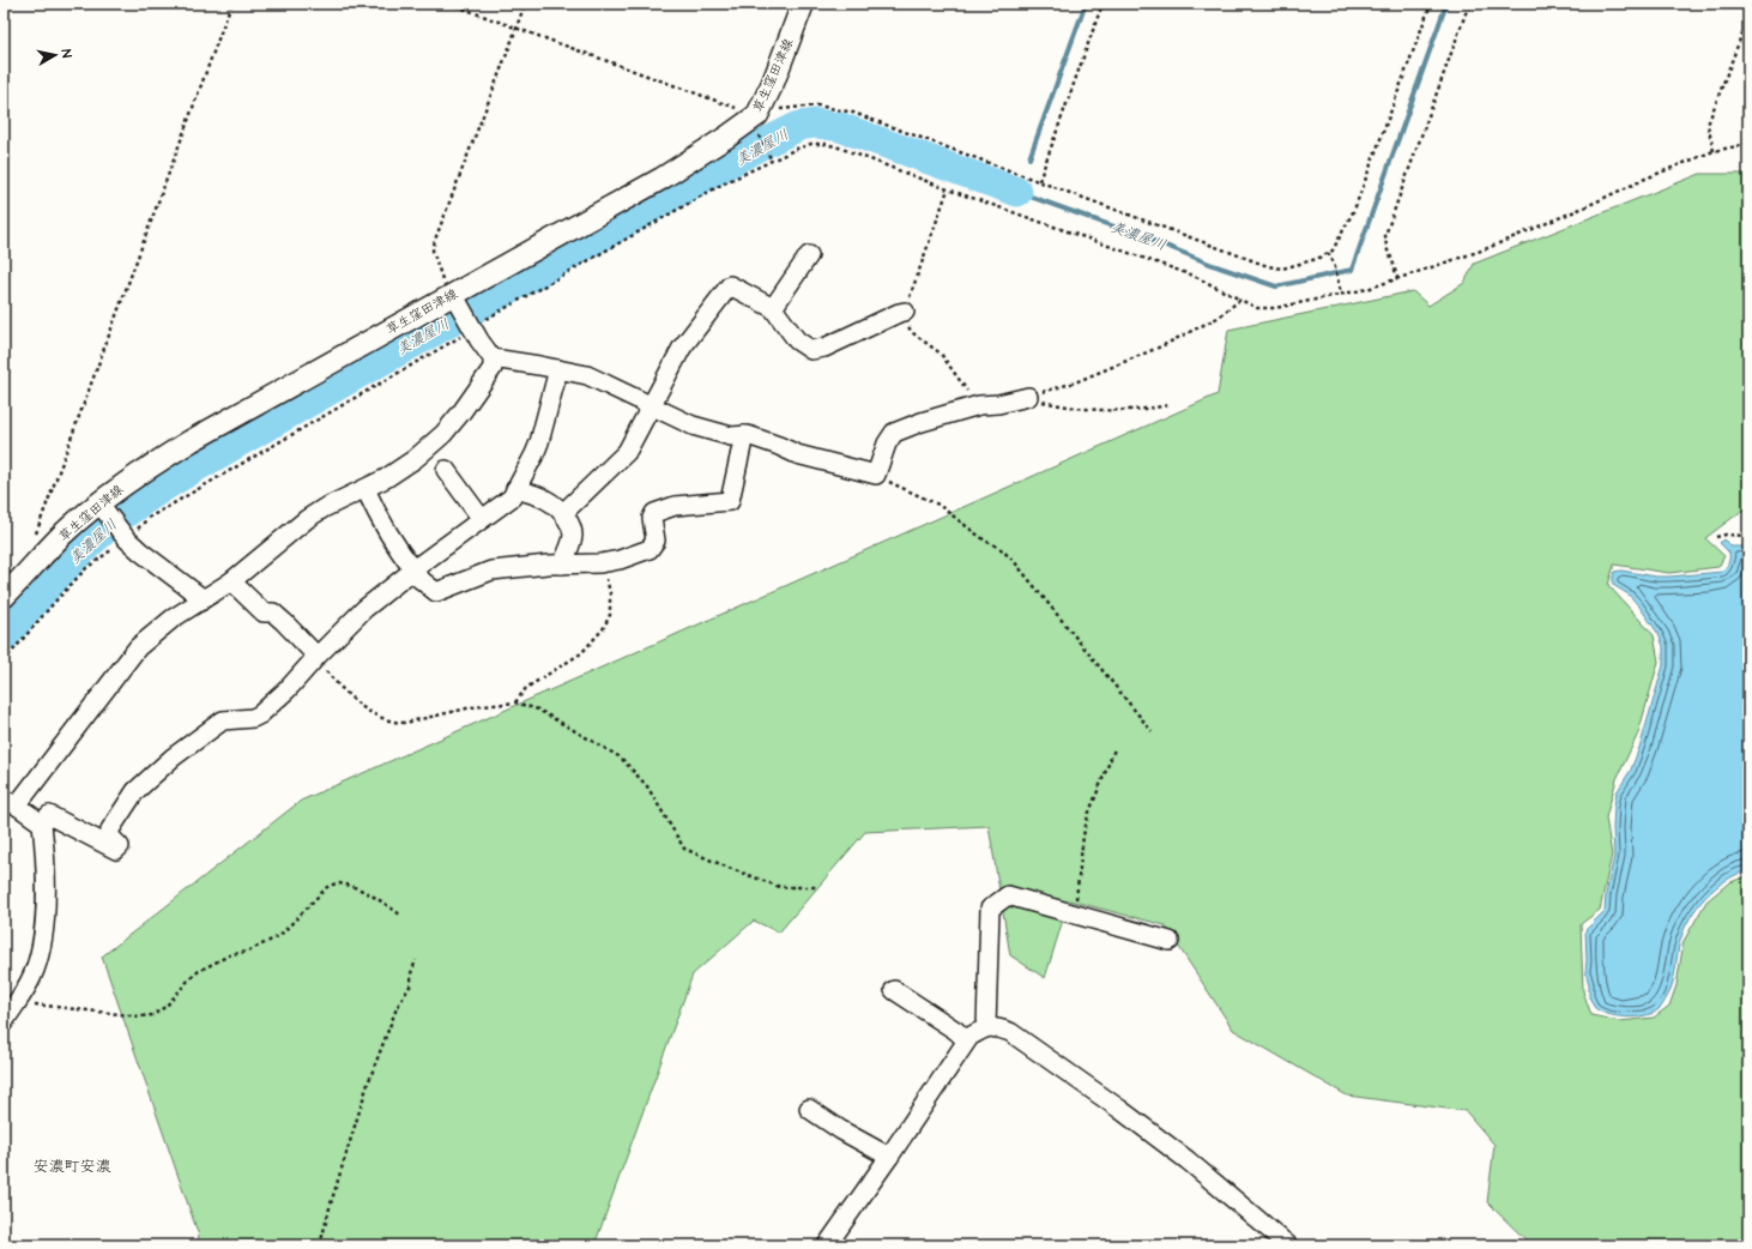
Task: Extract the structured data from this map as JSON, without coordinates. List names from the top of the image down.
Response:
{
  "streets": {
    "main road": ["草生窪田津線"]
  },
  "districts": ["安濃町安濃"],
  "water": ["美濃屋川"],
  "north": "right"
}
